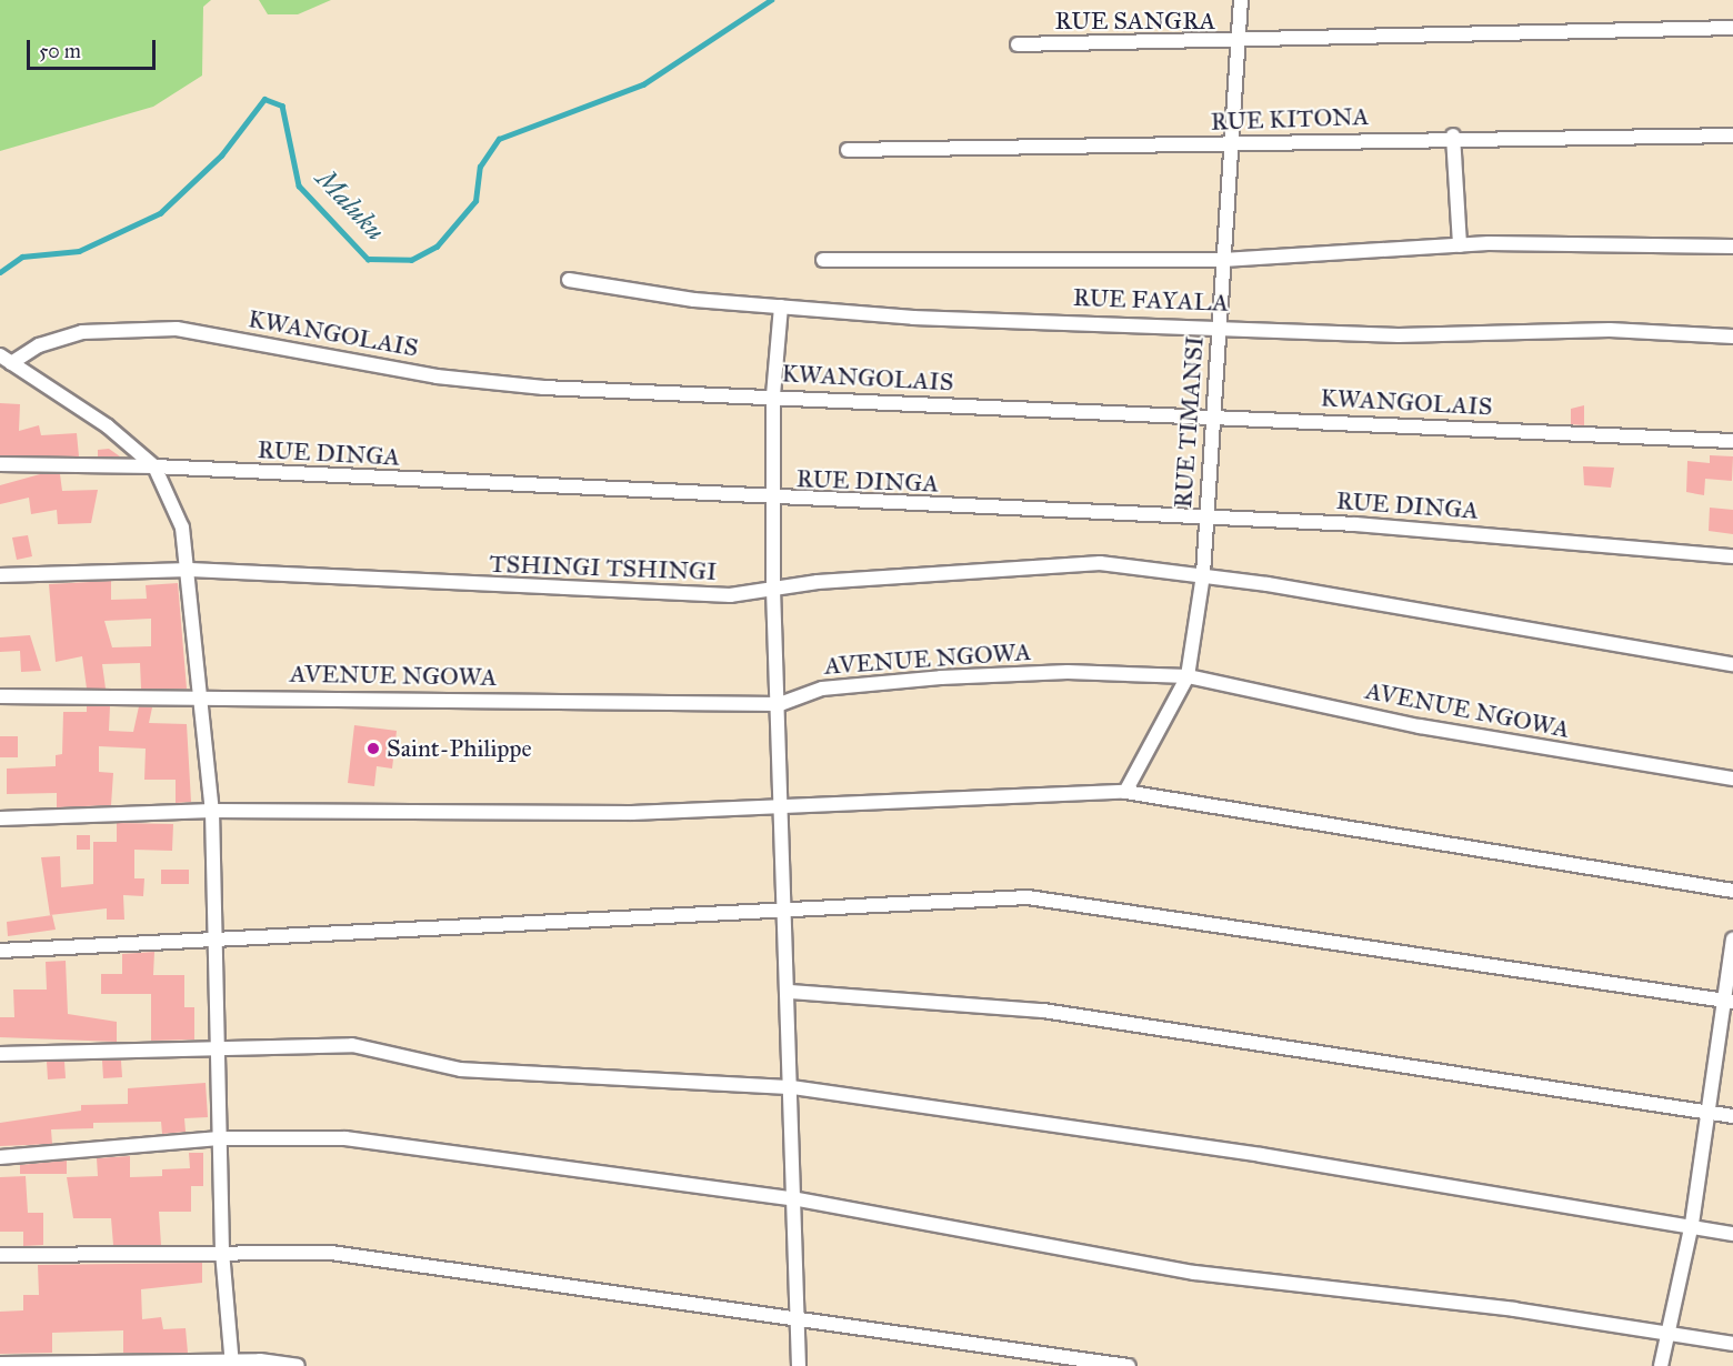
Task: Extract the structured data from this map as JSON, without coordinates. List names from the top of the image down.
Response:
{
  "streets": {
    "street": [
      "RUE SANGRA",
      "RUE KITONA",
      "RUE FAYALA",
      "KWANGOLAIS",
      "RUE TIMANSI",
      "RUE DINGA",
      "TSHINGI TSHINGI",
      "AVENUE NGOWA"
    ]
  },
  "crossings": [
    ["RUE SANGRA", "RUE TIMANSI"],
    ["RUE KITONA", "RUE TIMANSI"],
    ["RUE FAYALA", "RUE TIMANSI"],
    ["KWANGOLAIS", "RUE TIMANSI"],
    ["RUE TIMANSI", "RUE DINGA"],
    ["RUE TIMANSI", "TSHINGI TSHINGI"],
    ["RUE TIMANSI", "AVENUE NGOWA"]
  ],
  "water": ["Maluku"],
  "places": ["Saint-Philippe"],
  "scale_bar": "50 m"
}
